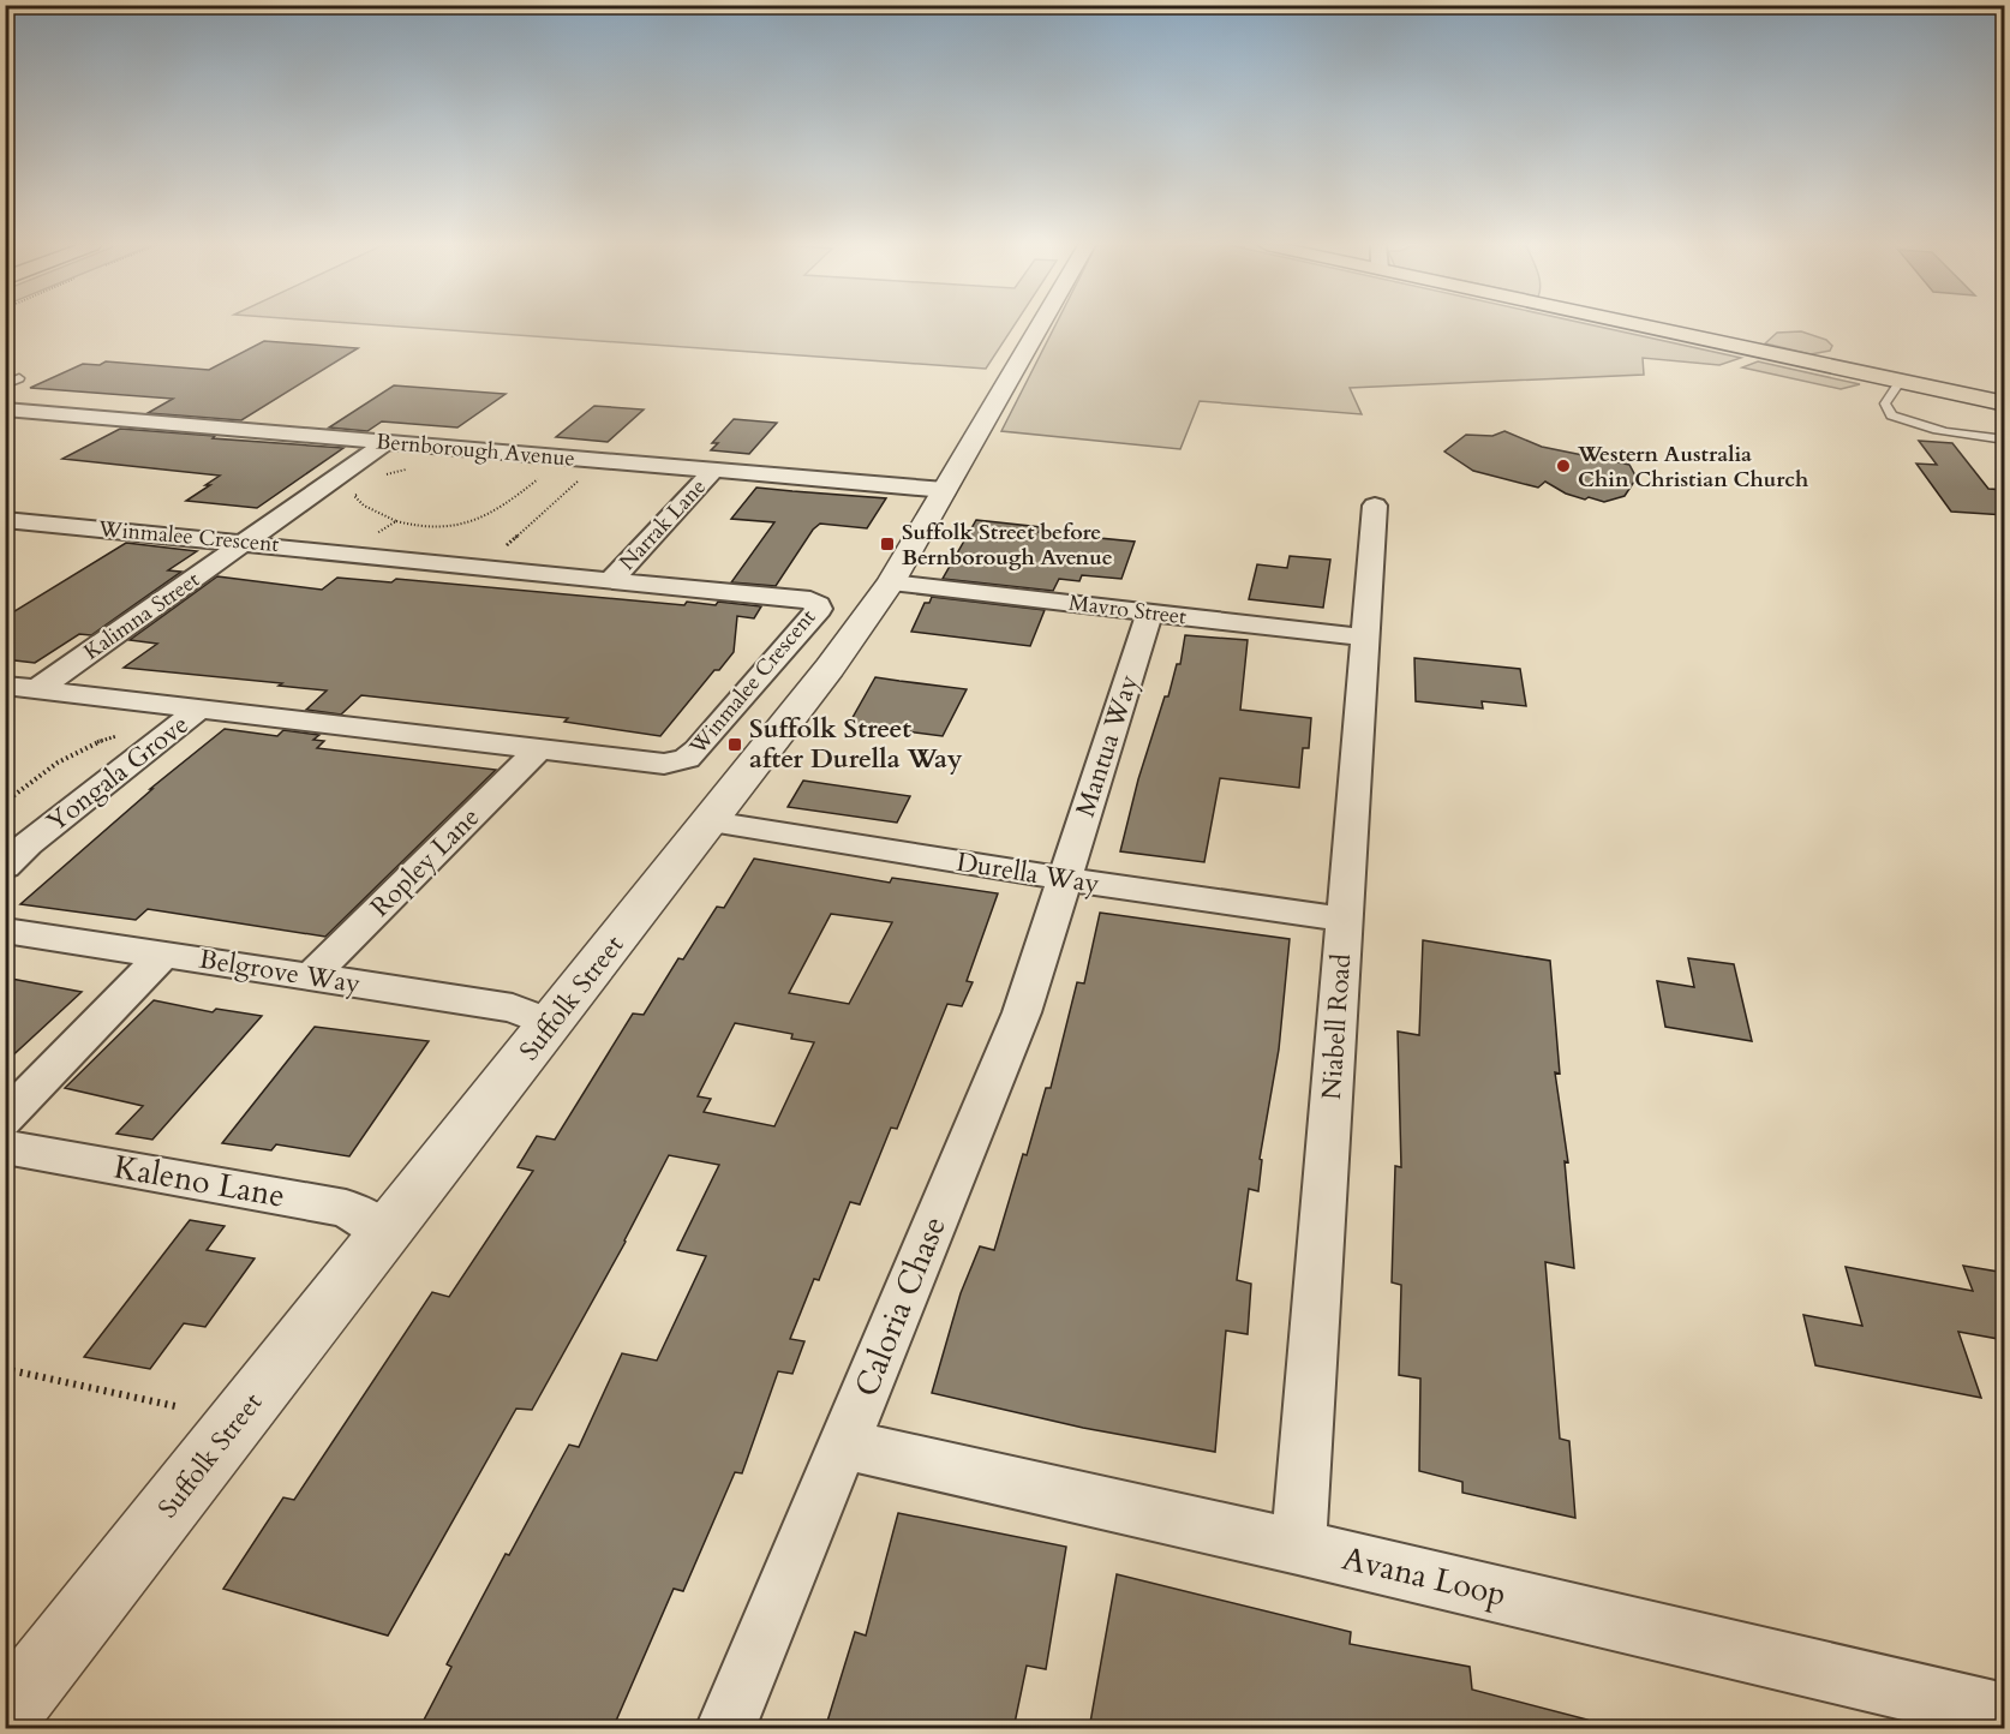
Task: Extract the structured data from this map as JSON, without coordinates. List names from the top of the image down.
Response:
{
  "streets": {
    "street": [
      "Bernborough Avenue",
      "Narrak Lane",
      "Winmalee Crescent",
      "Mavro Street",
      "Kalimna Street",
      "Mantua Way",
      "Yongala Grove",
      "Ropley Lane",
      "Durella Way",
      "Belgrove Way",
      "Suffolk Street",
      "Niabell Road",
      "Kaleno Lane",
      "Caloria Chase",
      "Avana Loop"
    ]
  },
  "crossings": [
    ["Bernborough Avenue", "Narrak Lane"],
    ["Bernborough Avenue", "Kalimna Street"],
    ["Bernborough Avenue", "Suffolk Street"],
    ["Narrak Lane", "Winmalee Crescent"],
    ["Winmalee Crescent", "Kalimna Street"],
    ["Winmalee Crescent", "Yongala Grove"],
    ["Winmalee Crescent", "Ropley Lane"],
    ["Mavro Street", "Mantua Way"],
    ["Mavro Street", "Suffolk Street"],
    ["Mavro Street", "Niabell Road"],
    ["Mantua Way", "Durella Way"],
    ["Mantua Way", "Caloria Chase"],
    ["Ropley Lane", "Belgrove Way"],
    ["Durella Way", "Suffolk Street"],
    ["Durella Way", "Niabell Road"],
    ["Durella Way", "Caloria Chase"],
    ["Belgrove Way", "Suffolk Street"],
    ["Suffolk Street", "Kaleno Lane"],
    ["Niabell Road", "Avana Loop"],
    ["Caloria Chase", "Avana Loop"]
  ],
  "places": {
    "other": ["Western Australia Chin Christian Church"],
    "transit": ["Suffolk Street before Bernborough Avenue", "Suffolk Street after Durella Way"]
  }
}
